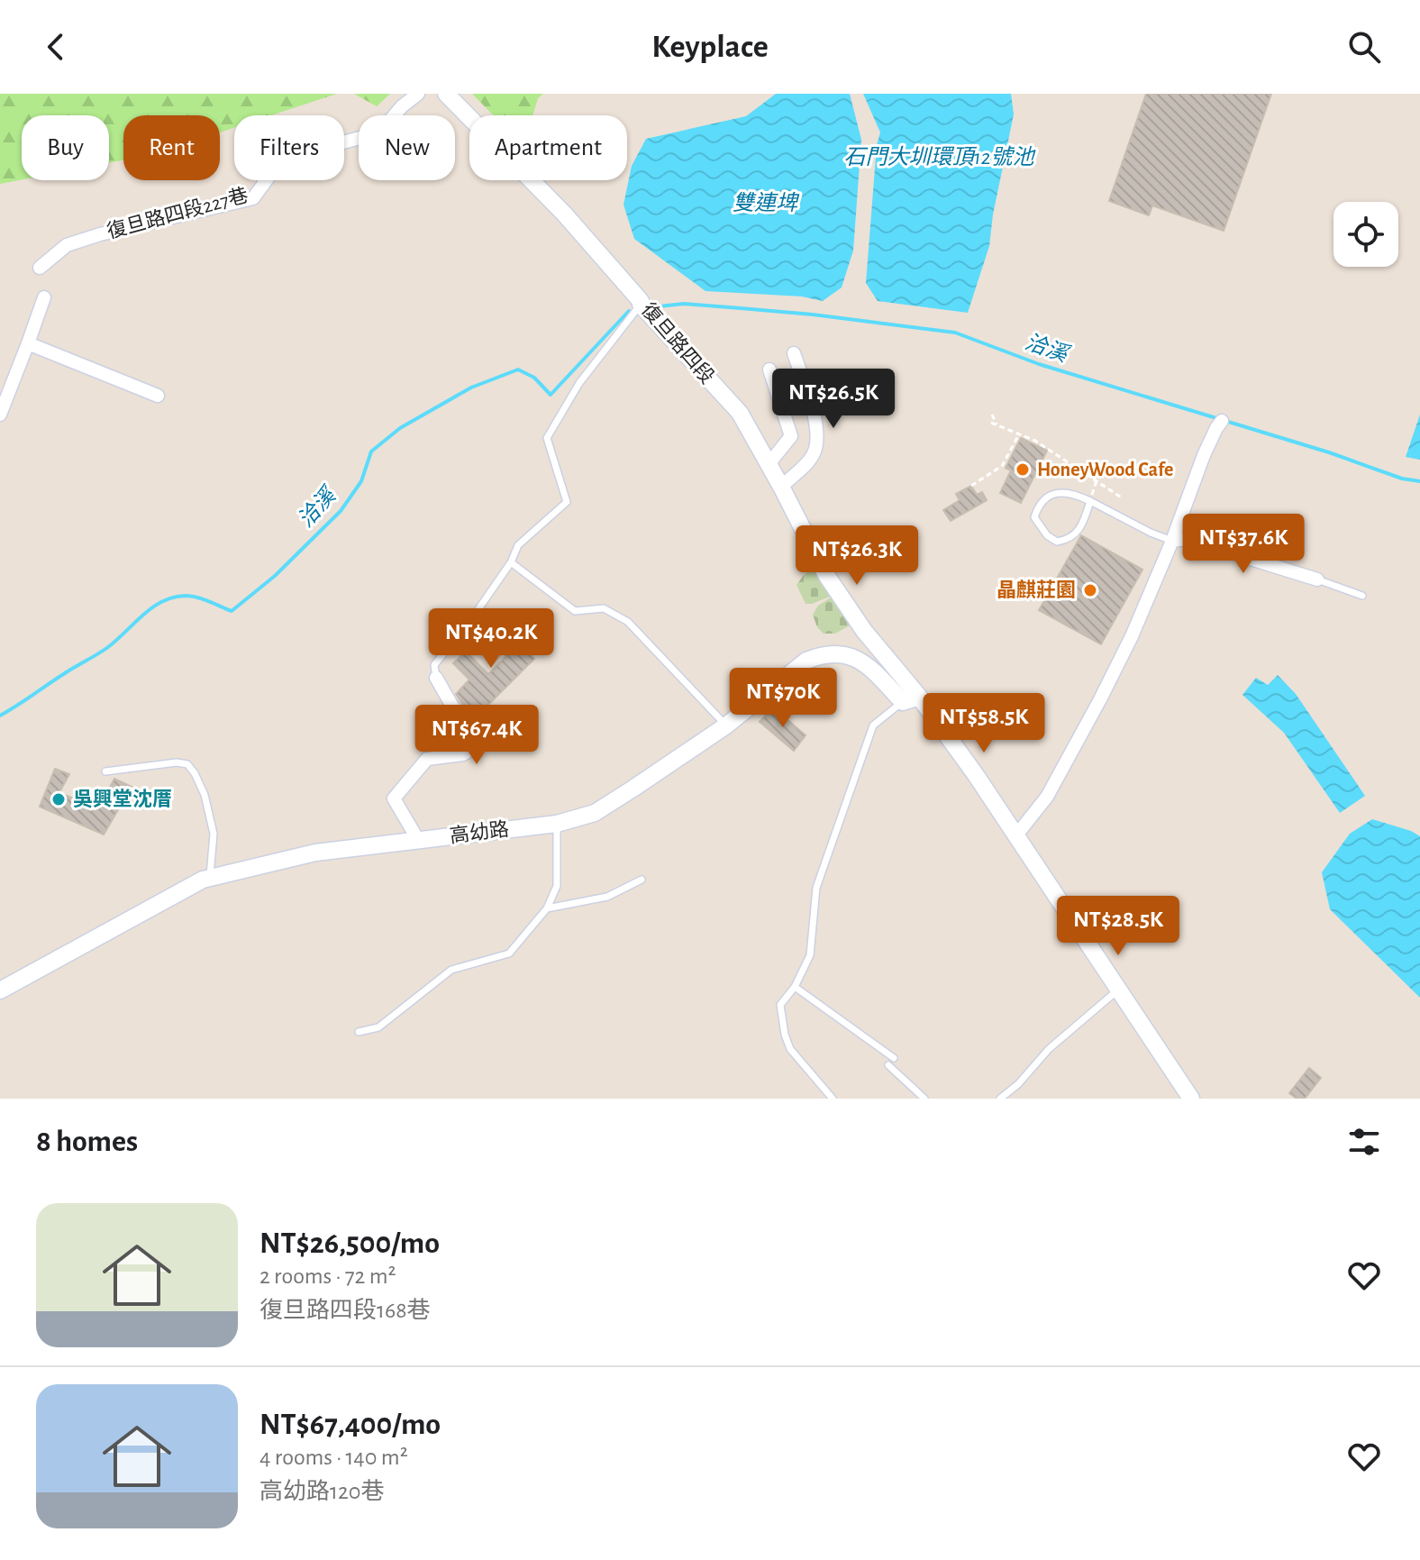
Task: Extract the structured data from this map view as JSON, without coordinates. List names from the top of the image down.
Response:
{
  "streets": {
    "street": ["復旦路四段227巷", "復旦路四段", "高幼路"]
  },
  "crossings": [
    ["復旦路四段", "高幼路"]
  ],
  "water": ["石門大圳環頂12號池", "雙連埤", "洽溪"],
  "places": ["HoneyWood Cafe", "晶麒莊園", "吳興堂沈厝"],
  "page": {
    "header": "Keyplace",
    "chip": [
      "Buy",
      "Rent",
      "Filters",
      "New",
      "Apartment"
    ],
    "price": [
      "NT$26.5K",
      "NT$37.6K",
      "NT$26.3K",
      "NT$40.2K",
      "NT$70K",
      "NT$58.5K",
      "NT$67.4K",
      "NT$28.5K"
    ],
    "heading": "8 homes",
    "list": [
      {
        "name": "NT$26,500/mo",
        "note": "2 rooms · 72 m² · 復旦路四段168巷"
      },
      {
        "name": "NT$67,400/mo",
        "note": "4 rooms · 140 m² · 高幼路120巷"
      }
    ]
  }
}
